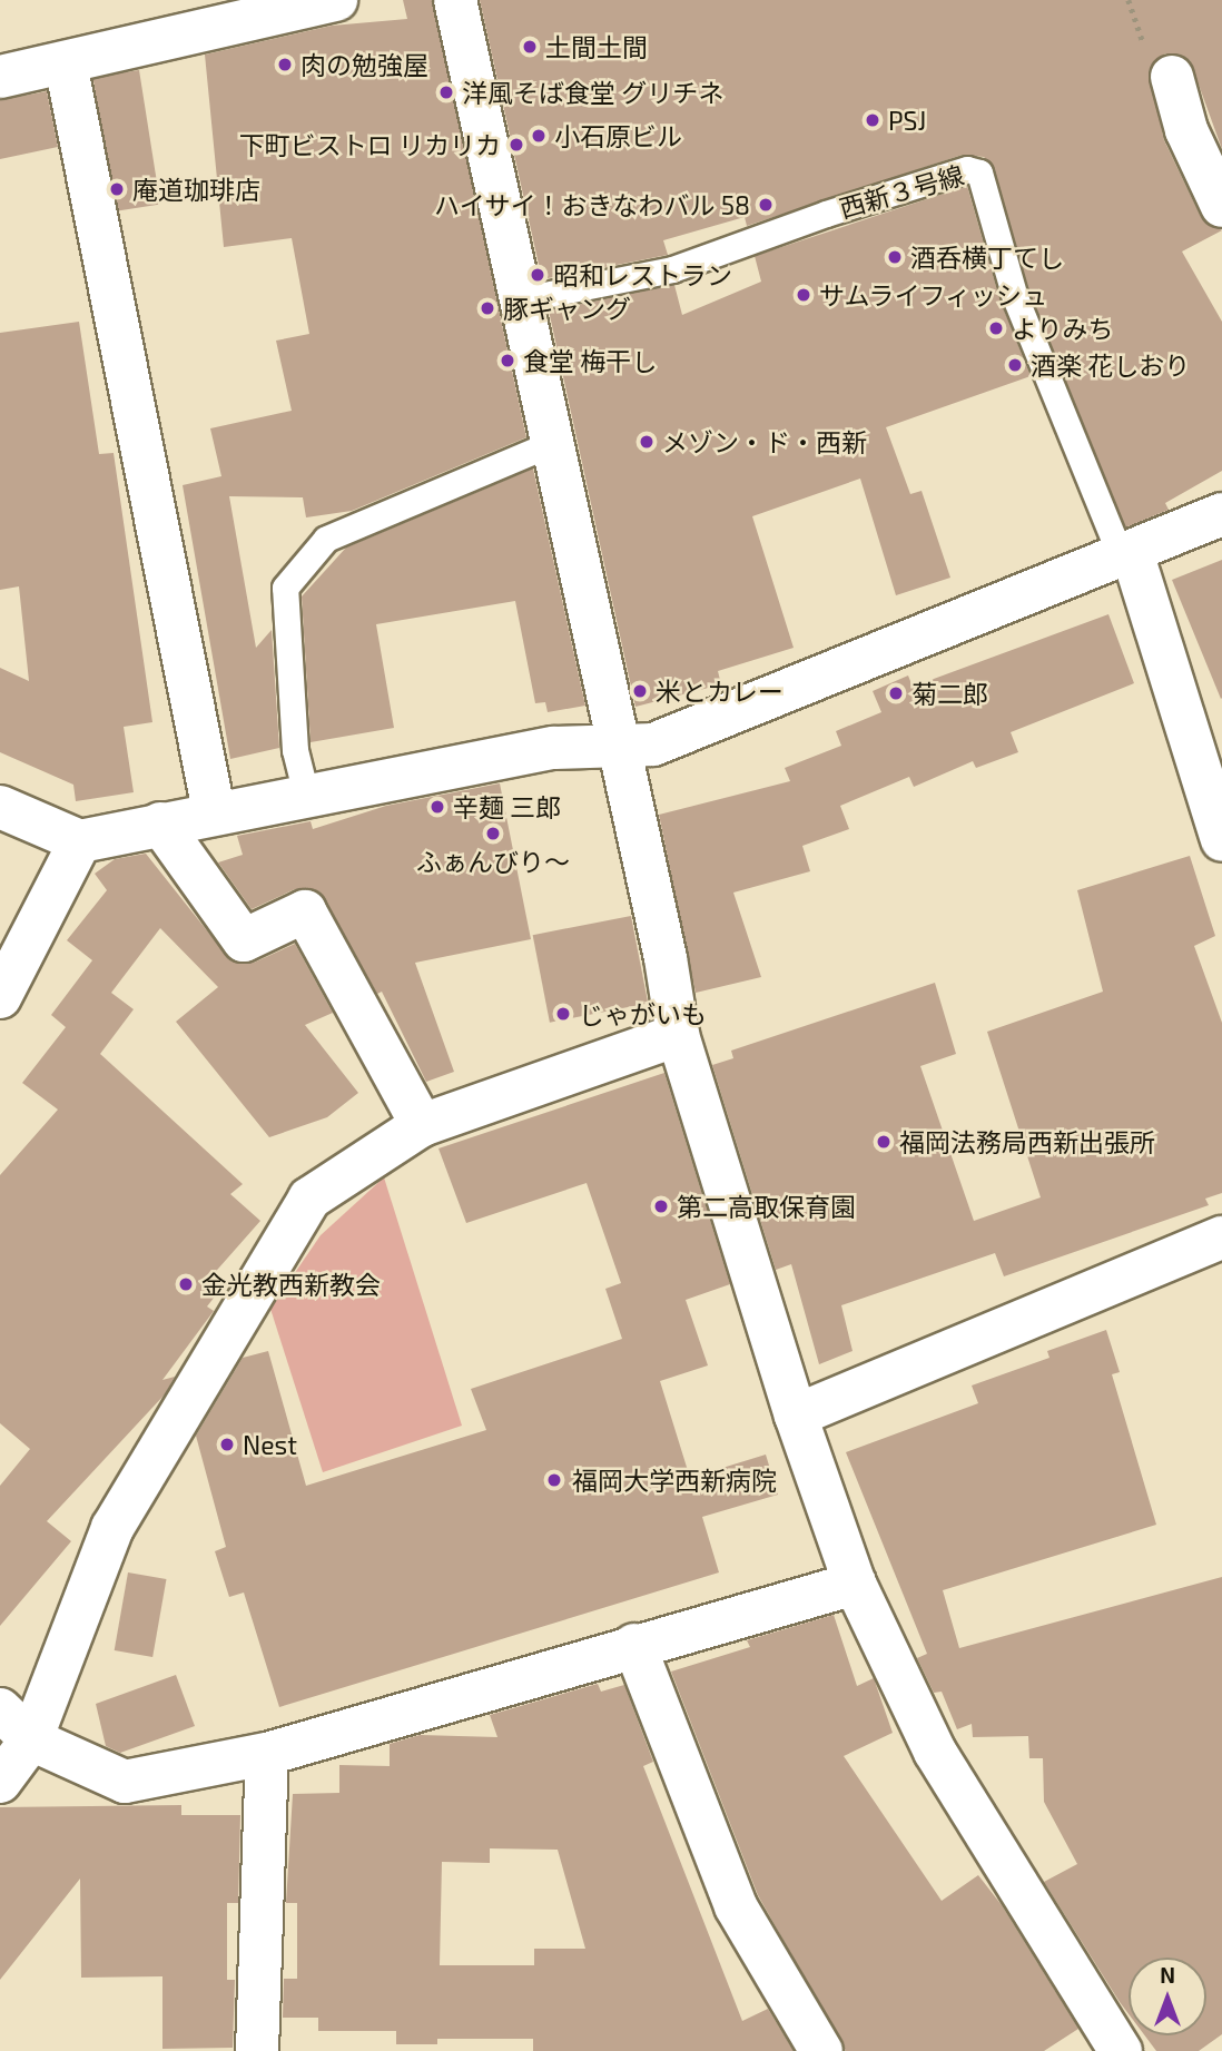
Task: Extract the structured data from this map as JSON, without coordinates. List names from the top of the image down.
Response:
{
  "streets": {
    "lane": ["西新３号線"]
  },
  "places": [
    "土間土間",
    "肉の勉強屋",
    "洋風そば食堂 グリチネ",
    "PSJ",
    "小石原ビル",
    "下町ビストロ リカリカ",
    "庵道珈琲店",
    "ハイサイ！おきなわバル 58",
    "酒呑横丁てし",
    "昭和レストラン",
    "サムライフィッシュ",
    "豚ギャング",
    "よりみち",
    "食堂 梅干し",
    "酒楽 花しおり",
    "メゾン・ド・西新",
    "米とカレー",
    "菊二郎",
    "辛麺 三郎",
    "ふぁんびり〜",
    "じゃがいも",
    "福岡法務局西新出張所",
    "第二高取保育園",
    "金光教西新教会",
    "Nest",
    "福岡大学西新病院"
  ],
  "north": "top"
}
